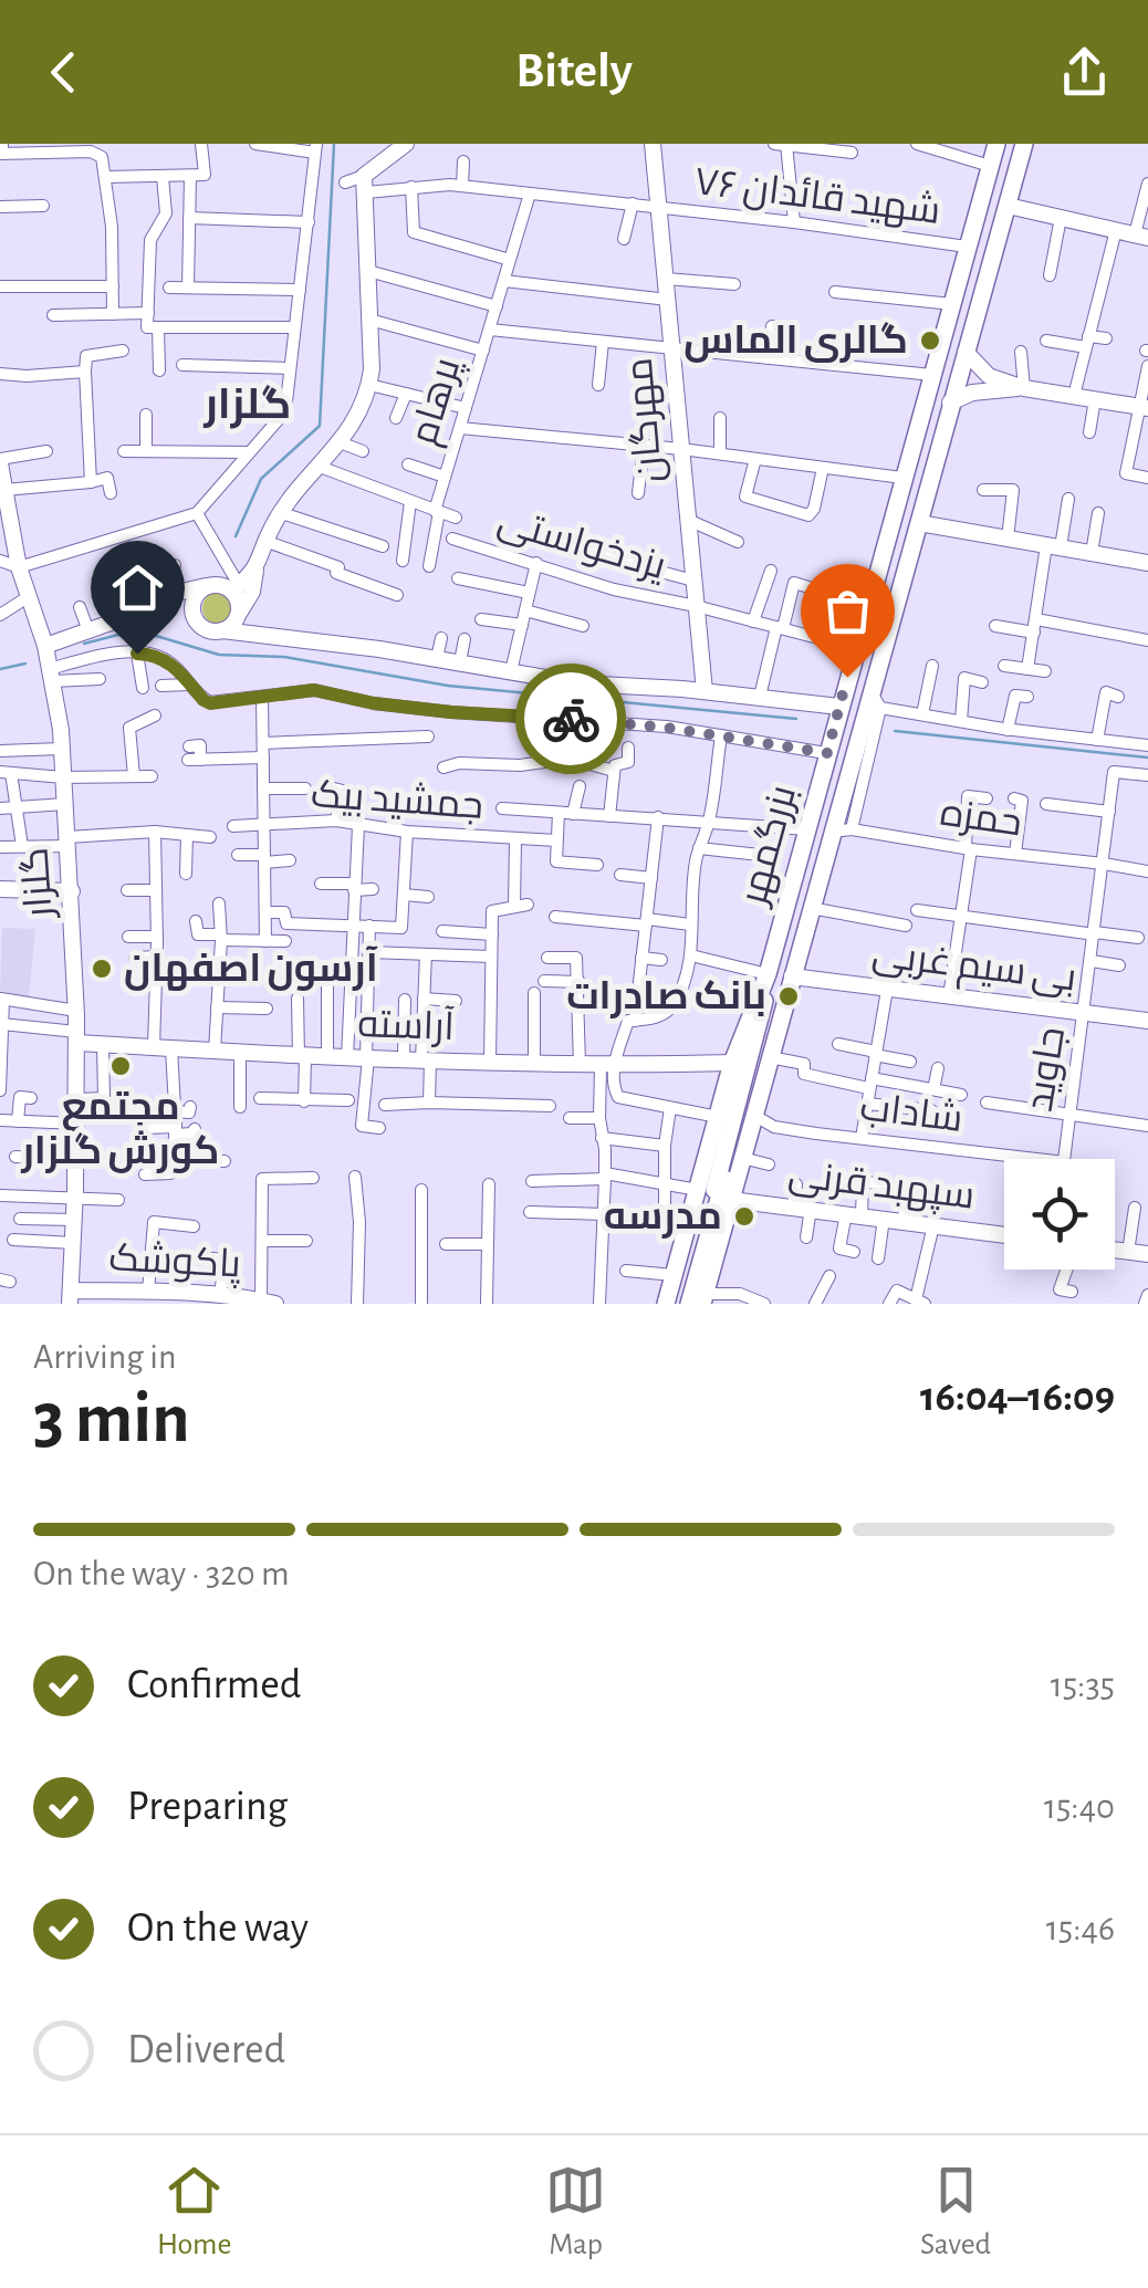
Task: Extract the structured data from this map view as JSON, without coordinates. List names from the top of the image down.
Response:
{
  "streets": {
    "main road": ["بزرگمهر"],
    "street": [
      "شهید قائدان ۷۶",
      "پرهام",
      "مهرگان",
      "یزدخواستی",
      "جمشید بیک",
      "حمزه",
      "گلزار",
      "بی سیم غربی",
      "آراسته",
      "جاوید",
      "شاداب",
      "سپهبد قرنی",
      "پاکوشک"
    ]
  },
  "crossings": [
    ["شهید قائدان ۷۶", "پرهام"],
    ["شهید قائدان ۷۶", "مهرگان"],
    ["شهید قائدان ۷۶", "بزرگمهر"],
    ["مهرگان", "یزدخواستی"],
    ["یزدخواستی", "بزرگمهر"],
    ["حمزه", "بزرگمهر"],
    ["حمزه", "جاوید"],
    ["بزرگمهر", "بی سیم غربی"],
    ["بزرگمهر", "آراسته"],
    ["بزرگمهر", "شاداب"],
    ["بزرگمهر", "سپهبد قرنی"],
    ["گلزار", "آراسته"],
    ["گلزار", "پاکوشک"],
    ["بی سیم غربی", "جاوید"]
  ],
  "districts": ["گلزار"],
  "places": [
    "گالری الماس",
    "آرسون اصفهان",
    "بانک صادرات",
    "مجتمع کورش گلزار",
    "مدرسه"
  ],
  "page": {
    "header": "Bitely",
    "heading": ["3 min", "Arriving in", "16:04–16:09"],
    "bar": "On the way · 320 m",
    "list": [
      ["Confirmed", "15:35"],
      ["Preparing", "15:40"],
      ["On the way", "15:46"],
      "Delivered"
    ],
    "tabs": ["Home", "Map", "Saved"]
  }
}
